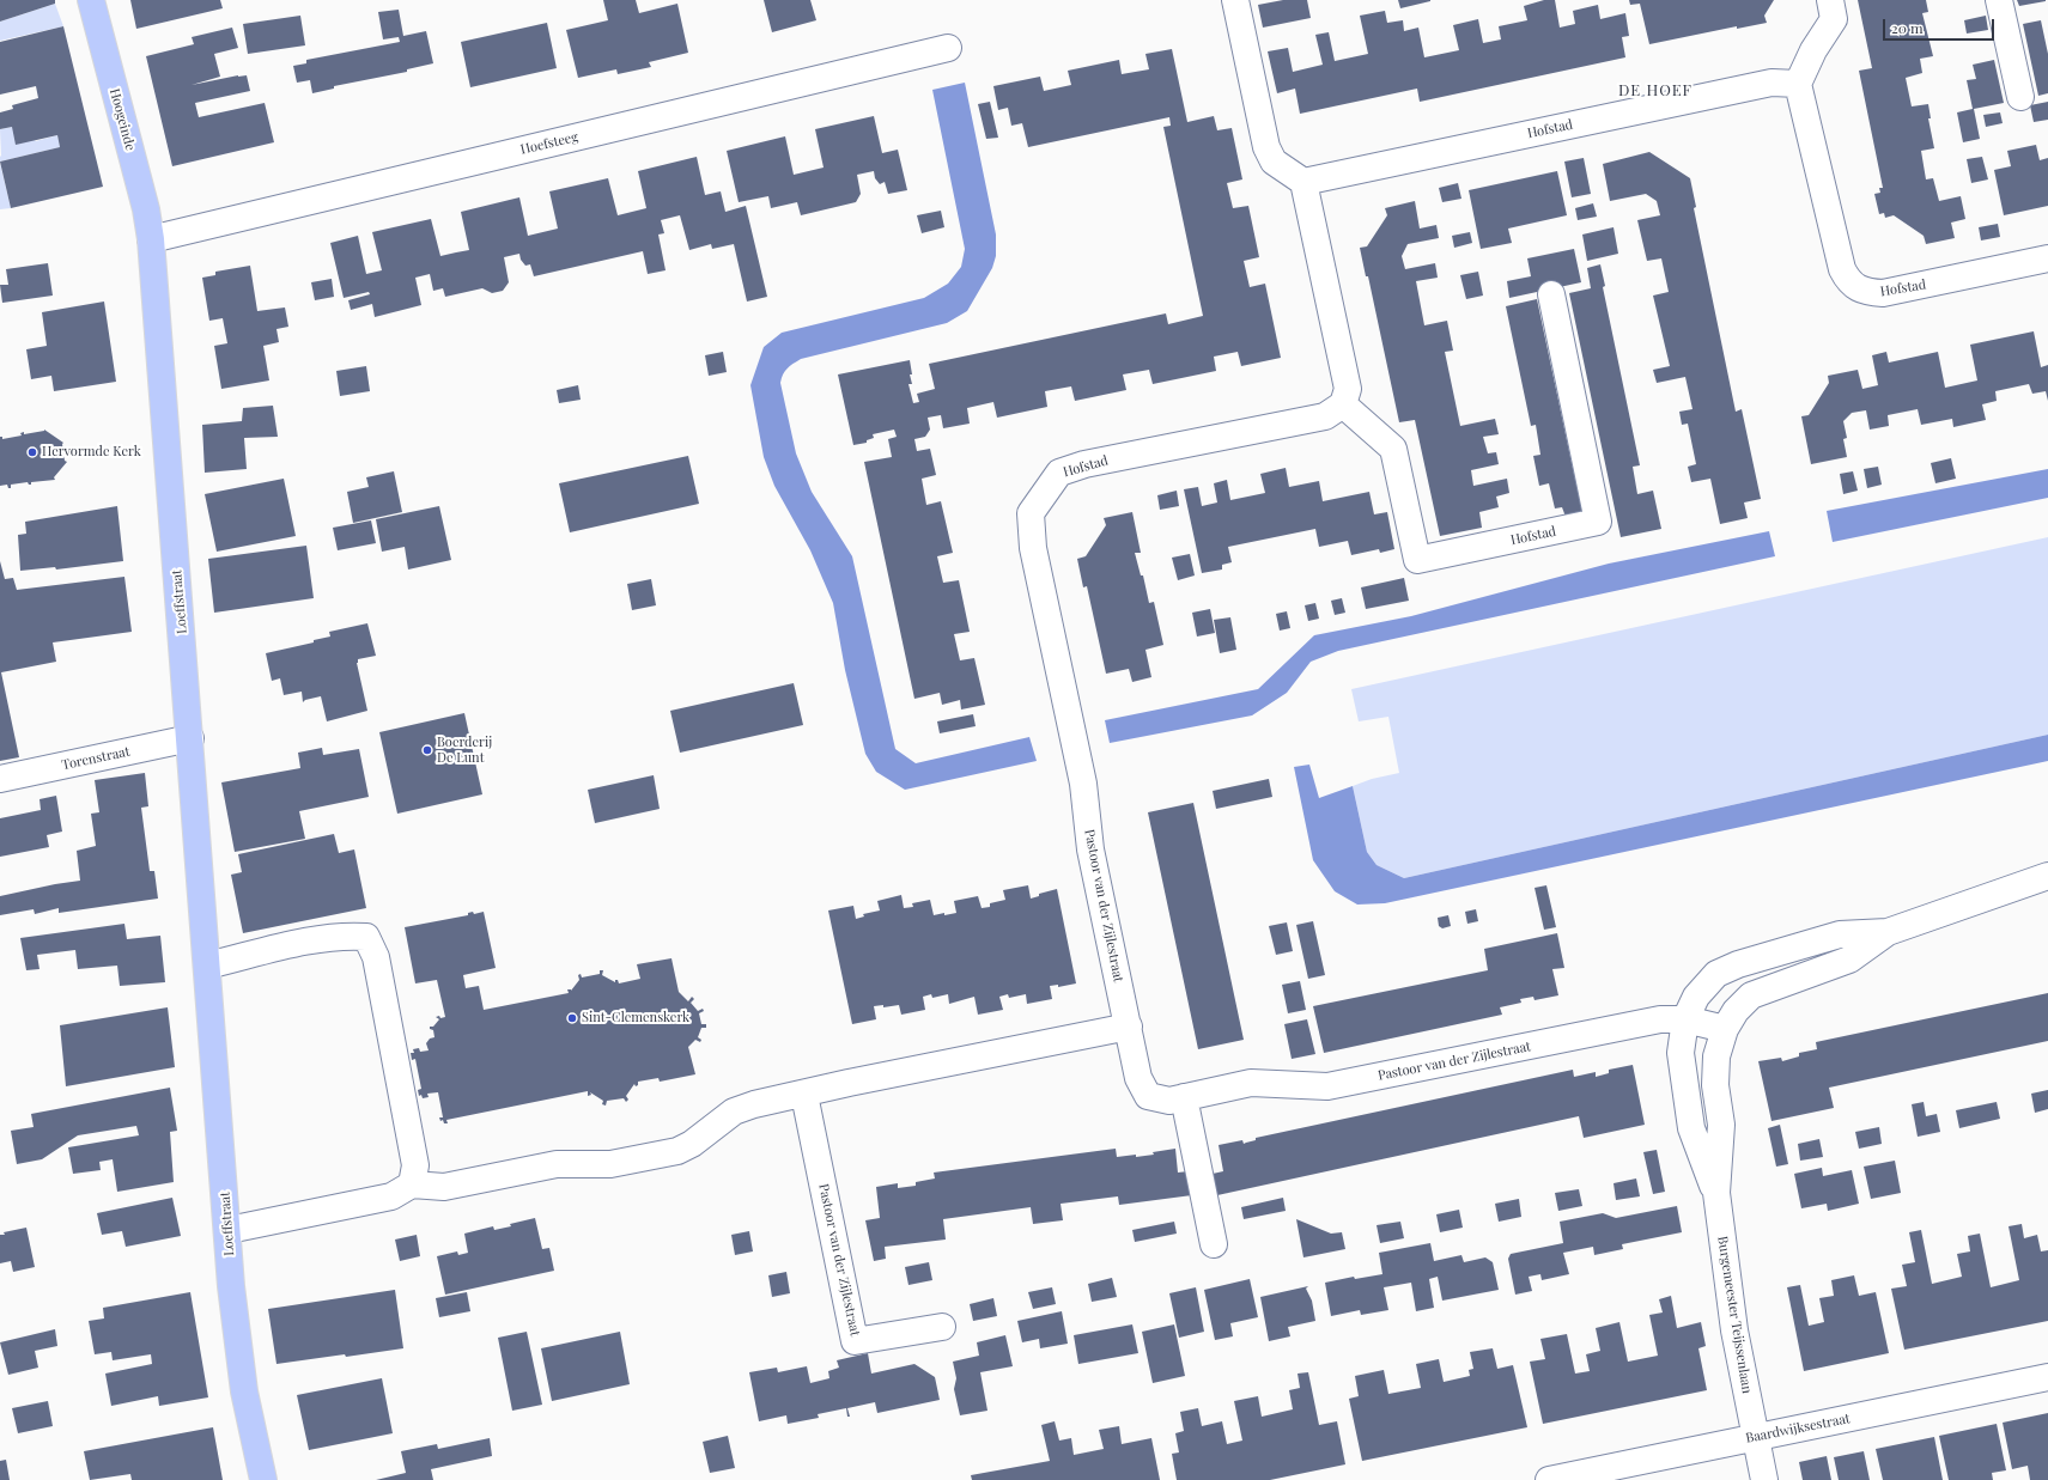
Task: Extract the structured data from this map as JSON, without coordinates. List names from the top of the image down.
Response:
{
  "streets": {
    "main road": ["Hoogeinde", "Loeffstraat"],
    "street": [
      "Hofstad",
      "Hoefsteeg",
      "Torenstraat",
      "Pastoor van der Zijlestraat",
      "Burgemeester Teijssenlaan",
      "Baardwijksestraat"
    ]
  },
  "crossings": [
    ["Hoogeinde", "Hoefsteeg"],
    ["Hoogeinde", "Loeffstraat"],
    ["Hofstad", "Pastoor van der Zijlestraat"],
    ["Hoefsteeg", "Loeffstraat"],
    ["Loeffstraat", "Torenstraat"],
    ["Pastoor van der Zijlestraat", "Burgemeester Teijssenlaan"],
    ["Burgemeester Teijssenlaan", "Baardwijksestraat"]
  ],
  "districts": ["DE HOEF"],
  "places": ["Hervormde Kerk", "Boerderij De Lunt", "Sint-Clemenskerk"],
  "scale_bar": "20 m"
}
